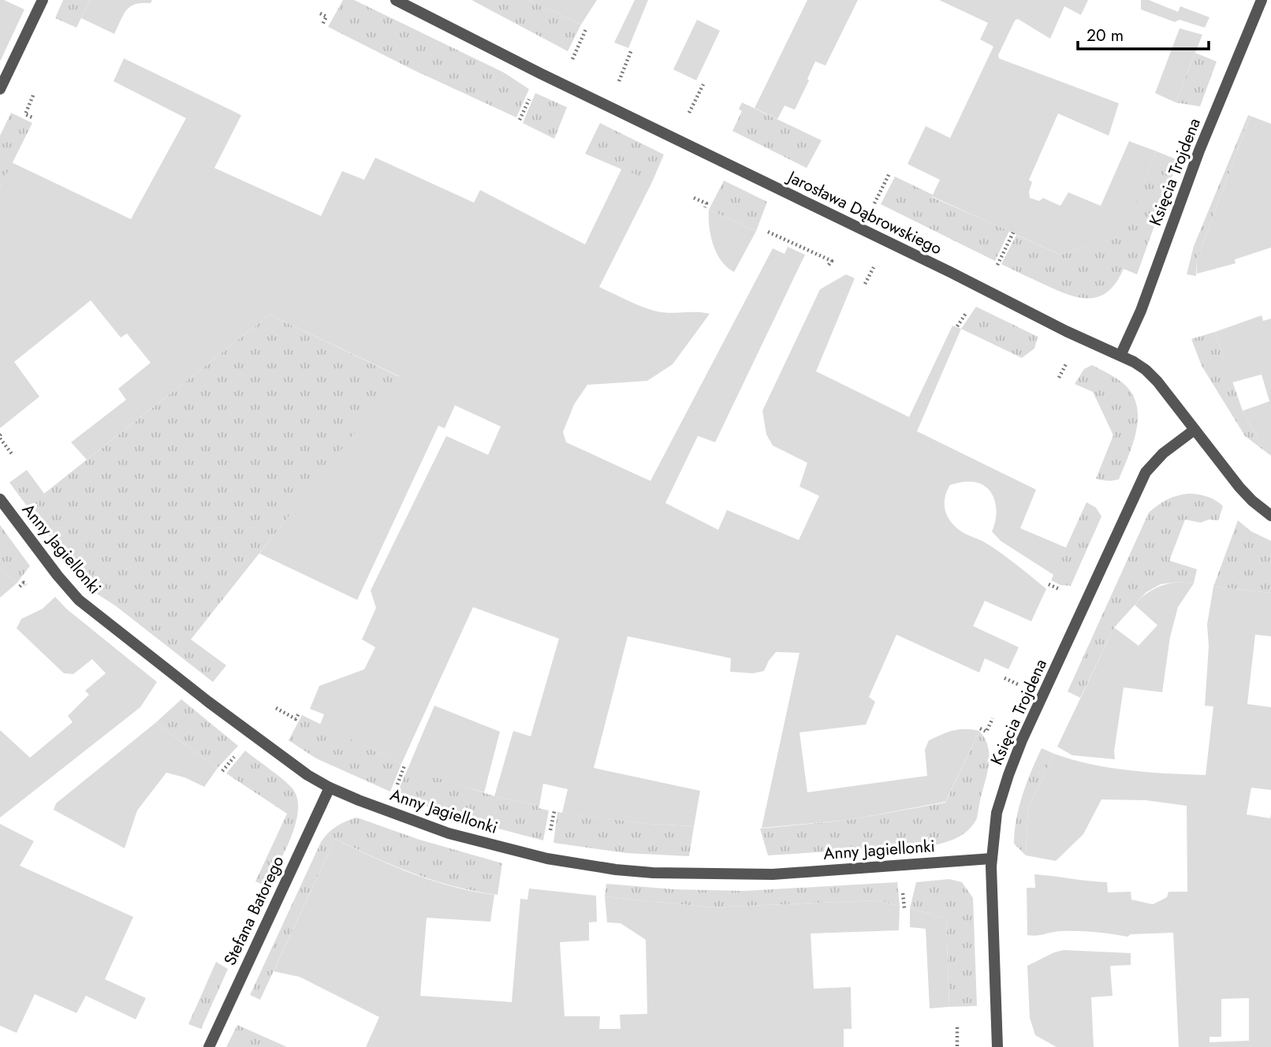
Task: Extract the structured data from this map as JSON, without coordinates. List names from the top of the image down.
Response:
{
  "streets": {
    "street": [
      "Księcia Trojdena",
      "Jarosława Dąbrowskiego",
      "Anny Jagiellonki",
      "Stefana Batorego"
    ]
  },
  "crossings": [
    ["Księcia Trojdena", "Jarosława Dąbrowskiego"],
    ["Księcia Trojdena", "Anny Jagiellonki"],
    ["Anny Jagiellonki", "Stefana Batorego"]
  ],
  "scale_bar": "20 m"
}
